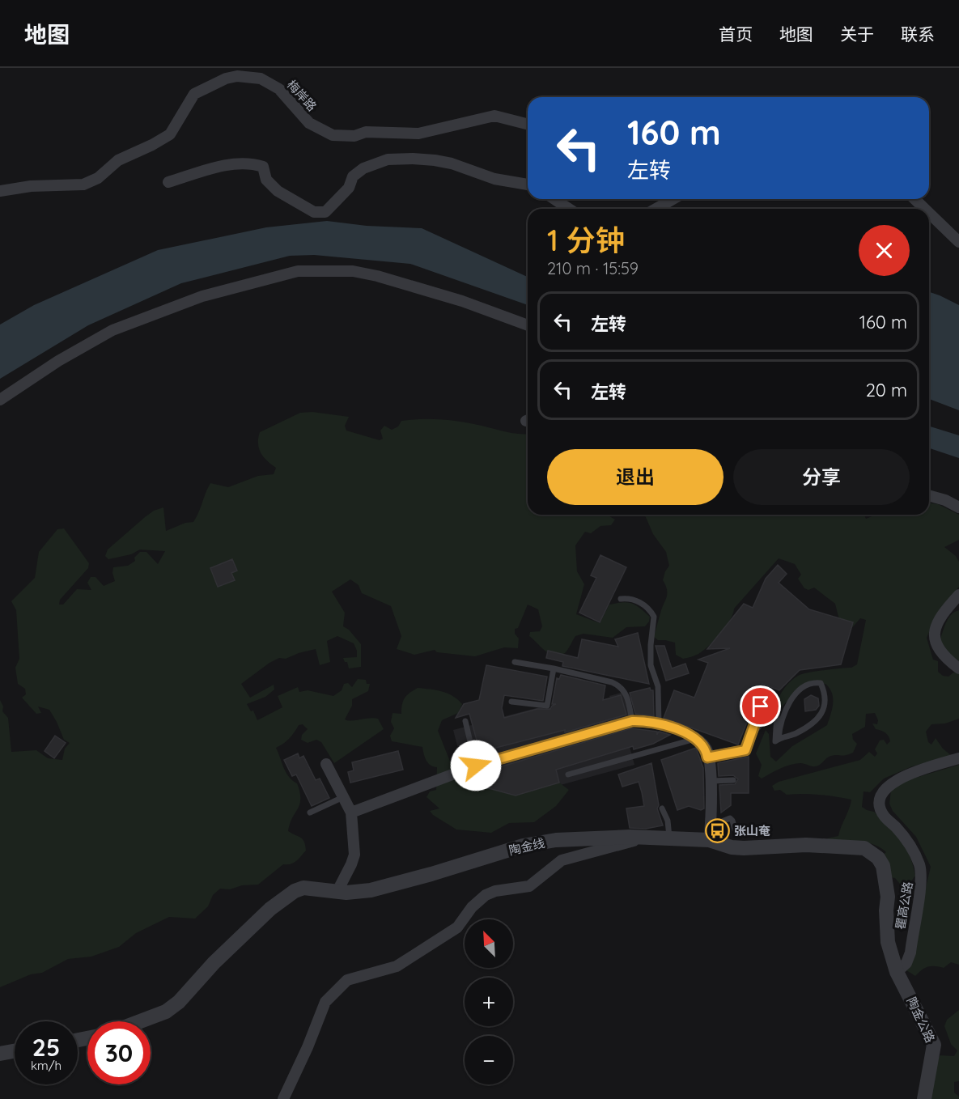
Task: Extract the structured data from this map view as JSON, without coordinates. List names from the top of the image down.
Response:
{
  "streets": {
    "street": [
      "梅岸路",
      "陶金线",
      "瞿高公路",
      "陶金公路"
    ]
  },
  "crossings": [
    ["陶金线", "瞿高公路"],
    ["陶金线", "陶金公路"],
    ["瞿高公路", "陶金公路"]
  ],
  "places": {
    "bus stop": ["张山奄"]
  },
  "north": "top left",
  "page": {
    "header": "地图",
    "nav": [
      "首页",
      "地图",
      "关于",
      "联系"
    ],
    "turn": ["160 m", "左转"],
    "heading": ["1 分钟", "210 m · 15:59"],
    "list": [
      {
        "name": "左转",
        "value": "160 m"
      },
      {
        "name": "左转",
        "value": "20 m"
      }
    ],
    "buttons": ["退出", "分享"],
    "map_buttons": ["+", "−"],
    "speed": "25 km/h",
    "limit": "30"
  }
}
